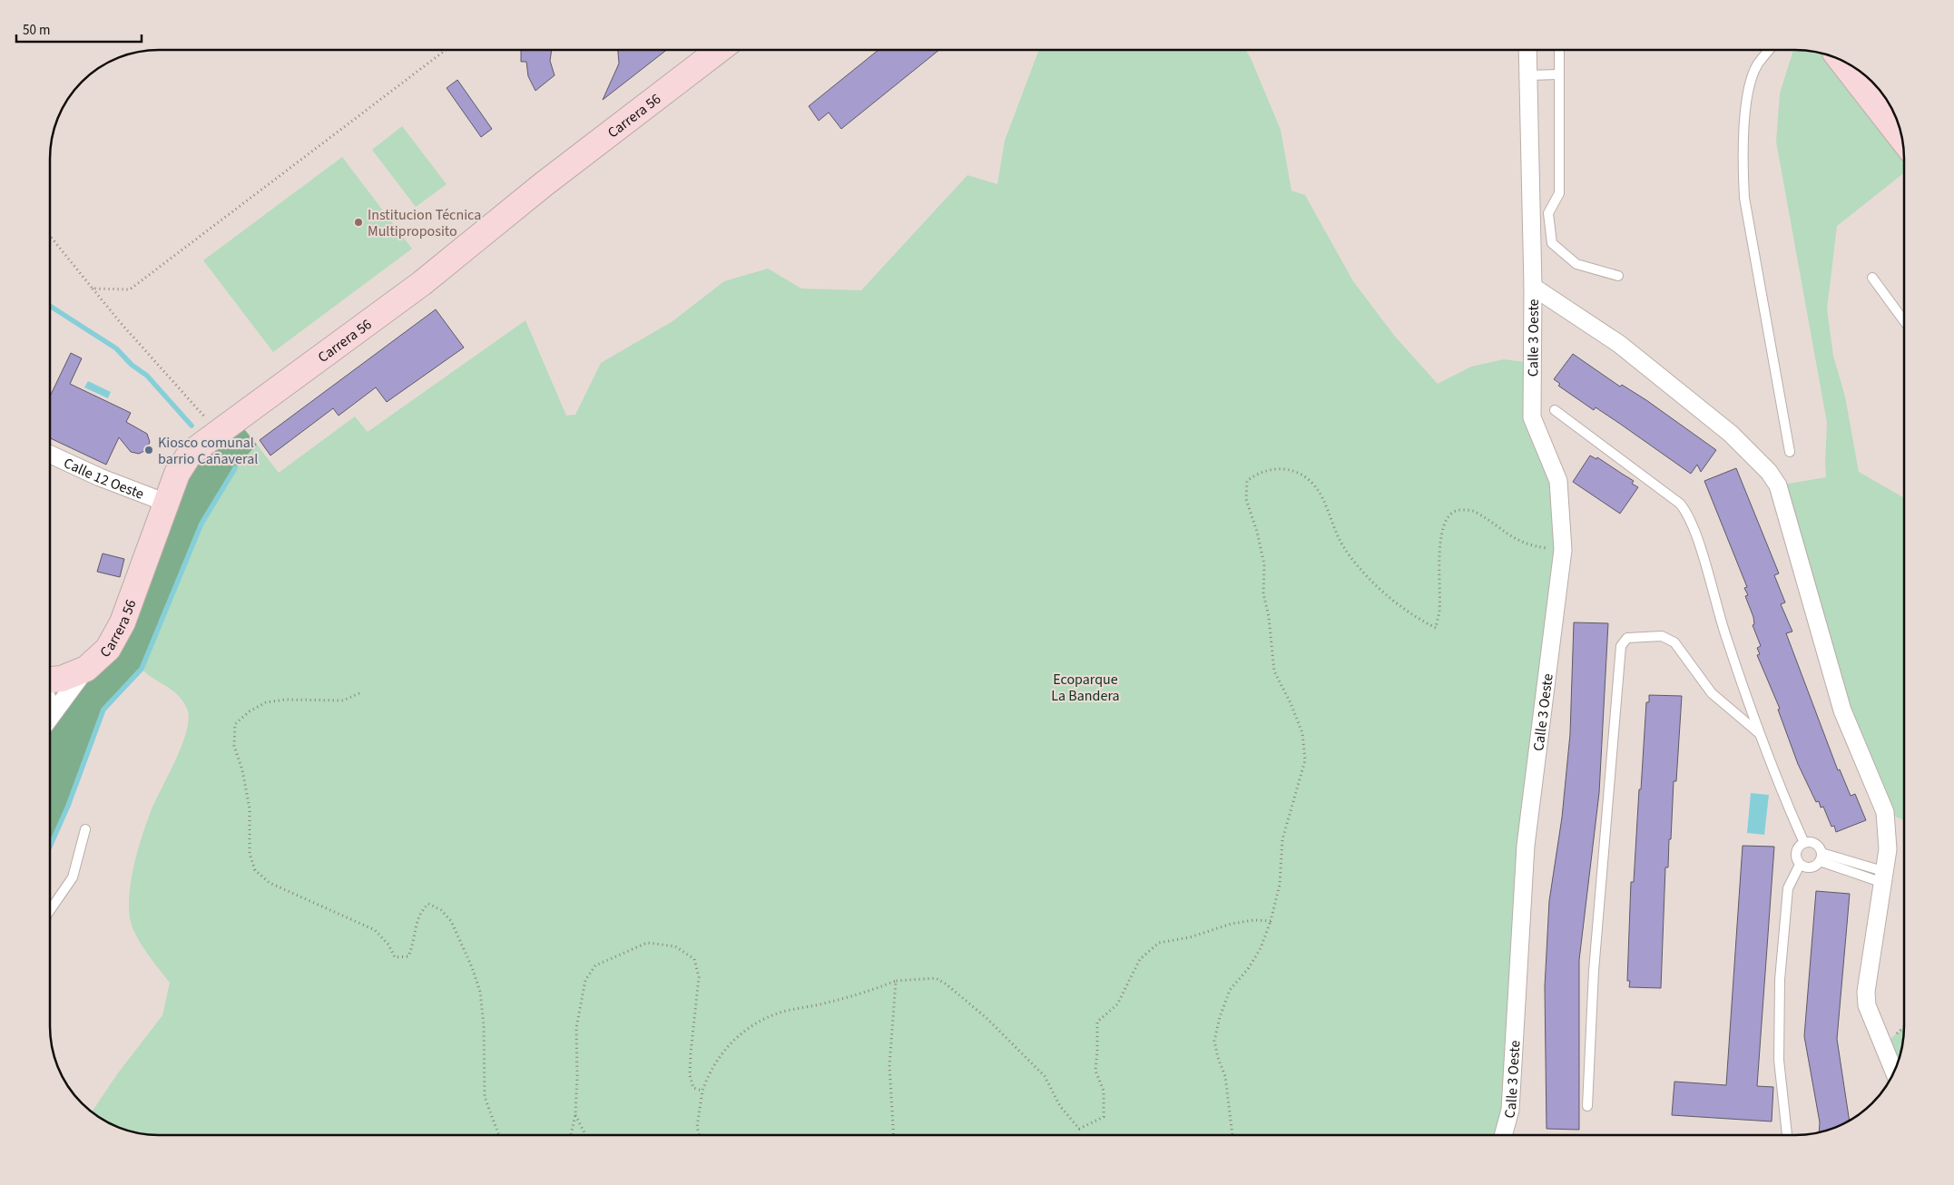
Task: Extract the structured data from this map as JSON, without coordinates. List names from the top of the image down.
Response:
{
  "streets": {
    "street": ["Carrera 56", "Calle 3 Oeste", "Calle 12 Oeste"]
  },
  "crossings": [
    ["Carrera 56", "Calle 12 Oeste"]
  ],
  "parks": ["Ecoparque La Bandera"],
  "places": ["Institucion Técnica Multiproposito", "Kiosco comunal barrio Cañaveral"],
  "scale_bar": "50 m"
}
